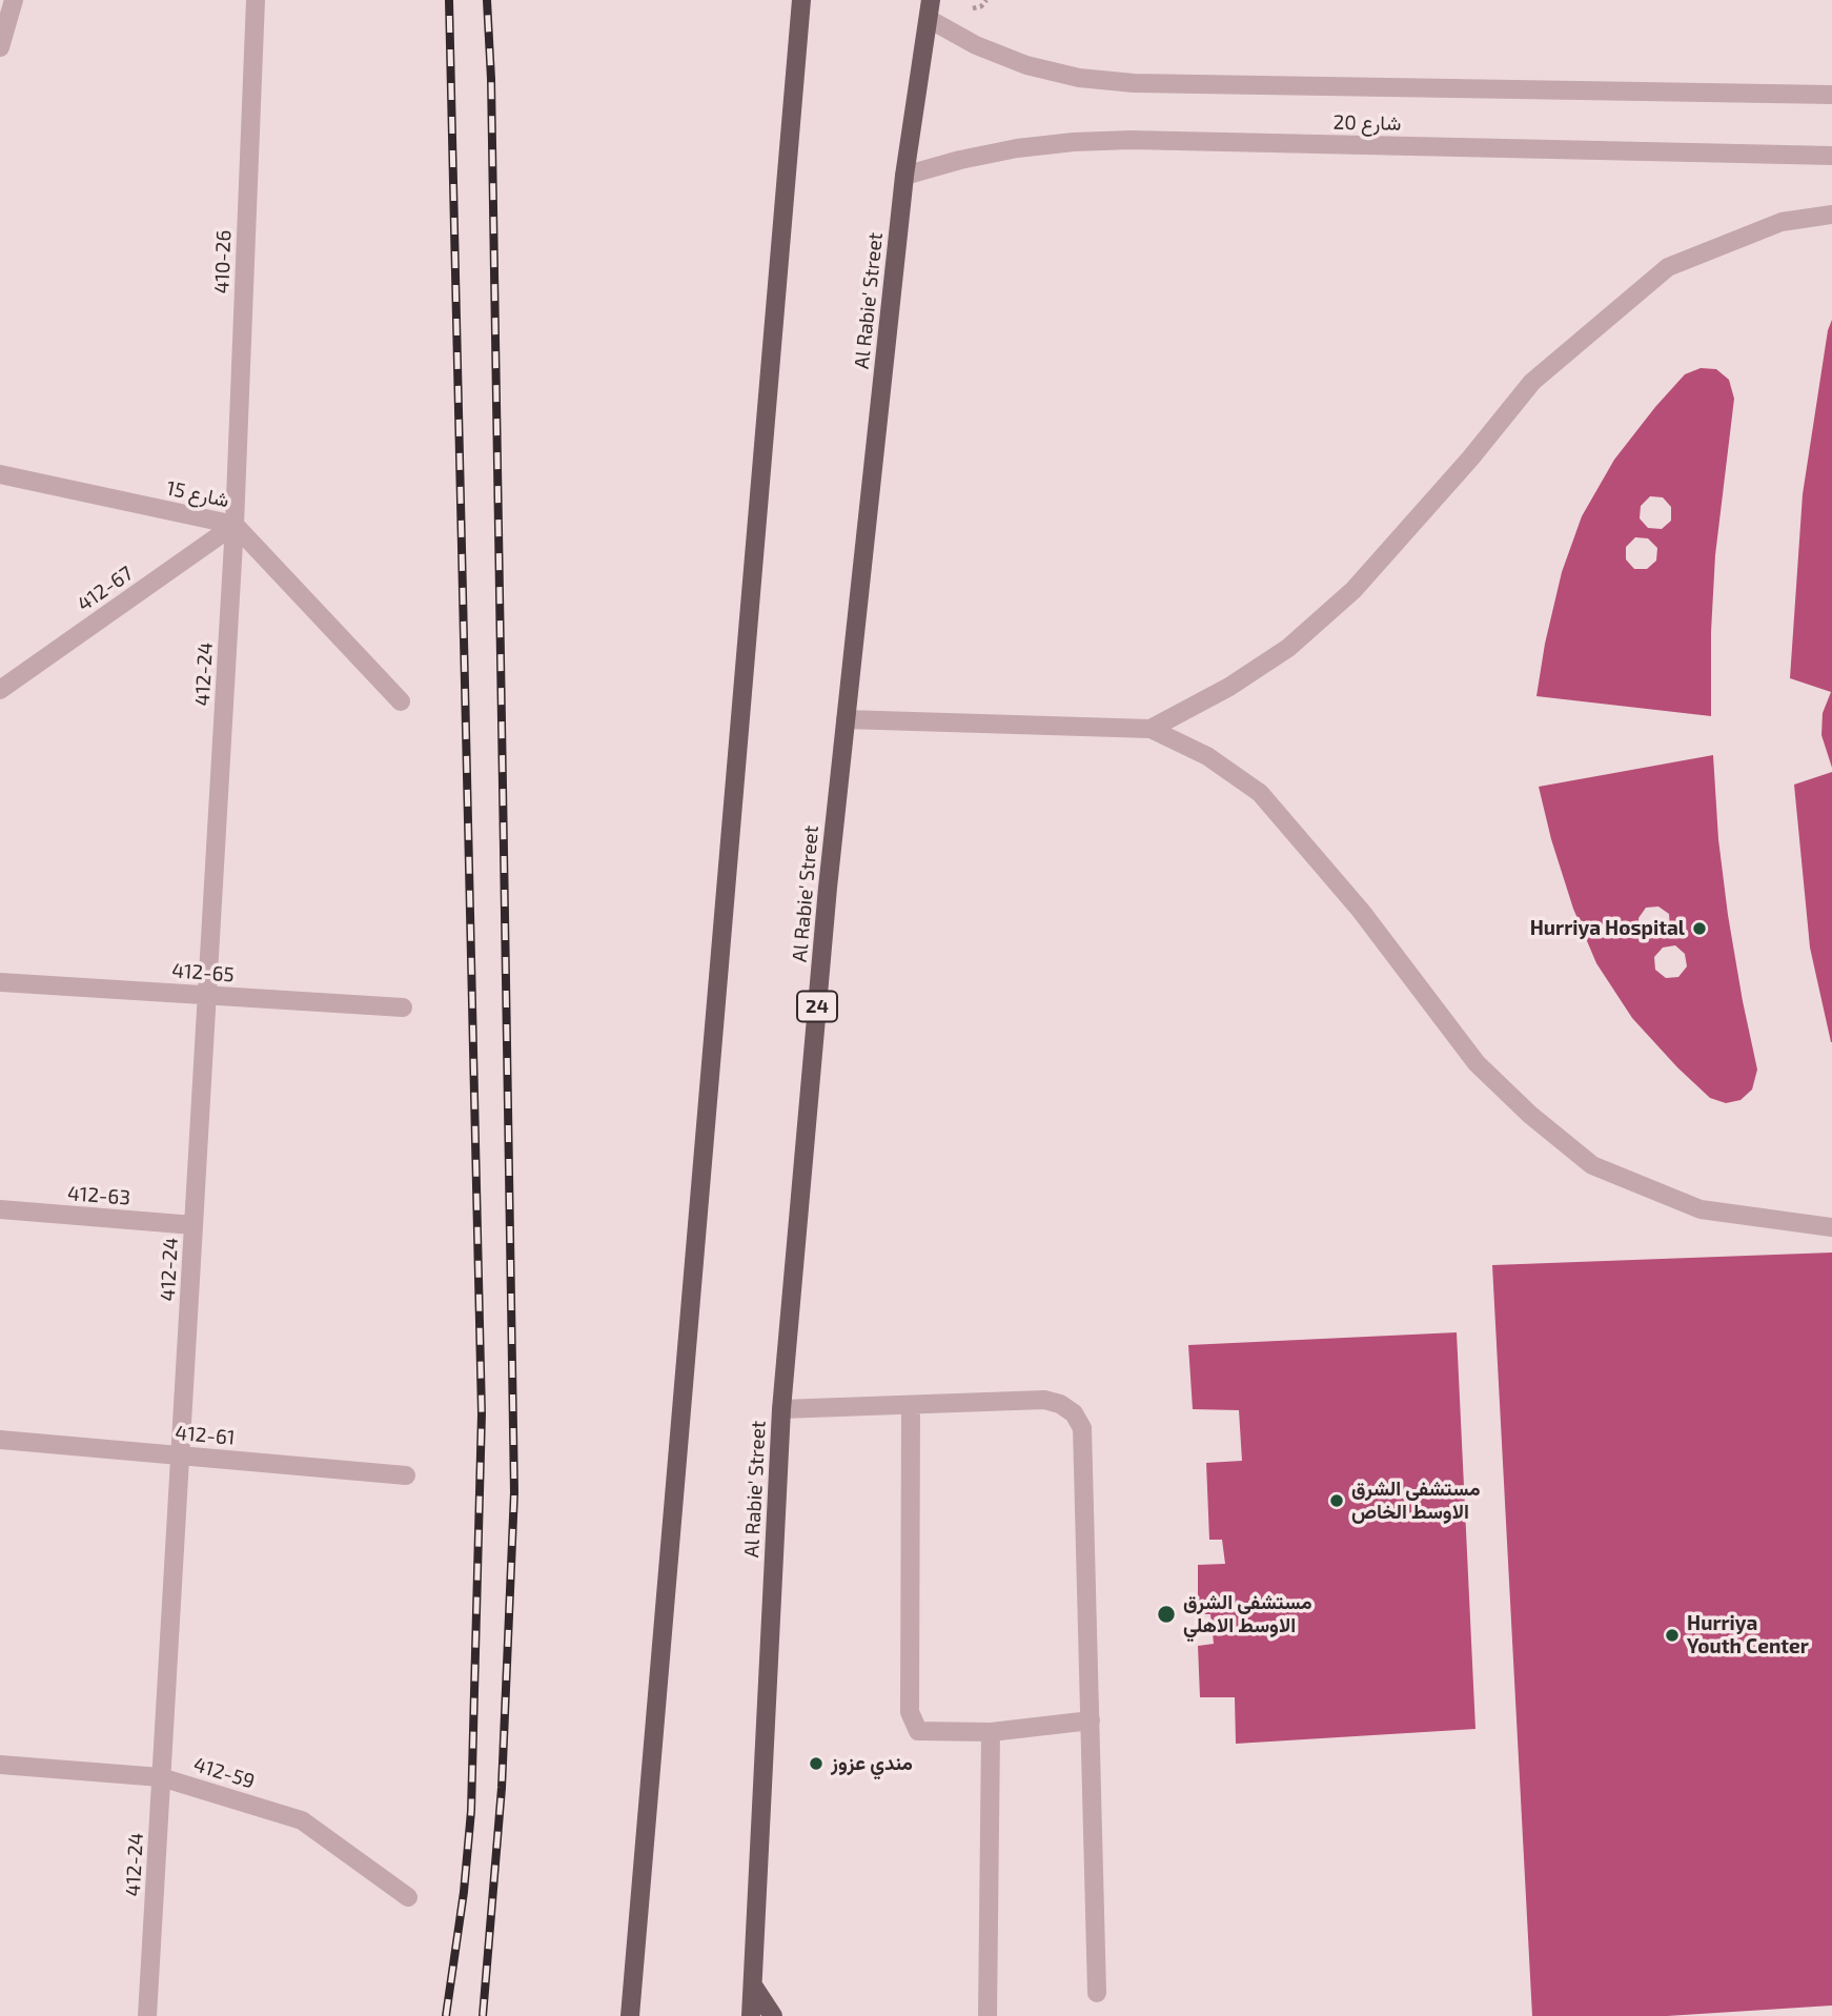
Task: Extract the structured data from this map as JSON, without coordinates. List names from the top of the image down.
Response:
{
  "streets": {
    "main road": ["Al Rabie' Street", "24"],
    "street": [
      "شارع 20",
      "410-26",
      "شارع 15",
      "412-67",
      "412-24",
      "412-65",
      "412-63",
      "412-61",
      "412-59"
    ]
  },
  "crossings": [
    ["شارع 20", "Al Rabie' Street"],
    ["410-26", "شارع 15"],
    ["410-26", "412-67"],
    ["410-26", "412-24"],
    ["شارع 15", "412-67"],
    ["شارع 15", "412-24"],
    ["412-67", "412-24"],
    ["412-24", "412-65"],
    ["412-24", "412-63"],
    ["412-24", "412-61"],
    ["412-24", "412-59"]
  ],
  "places": [
    "Hurriya Hospital",
    "مستشفى الشرق الاوسط الخاص",
    "مستشفى الشرق الاوسط الاهلي",
    "Hurriya Youth Center",
    "مندي عزوز"
  ]
}
